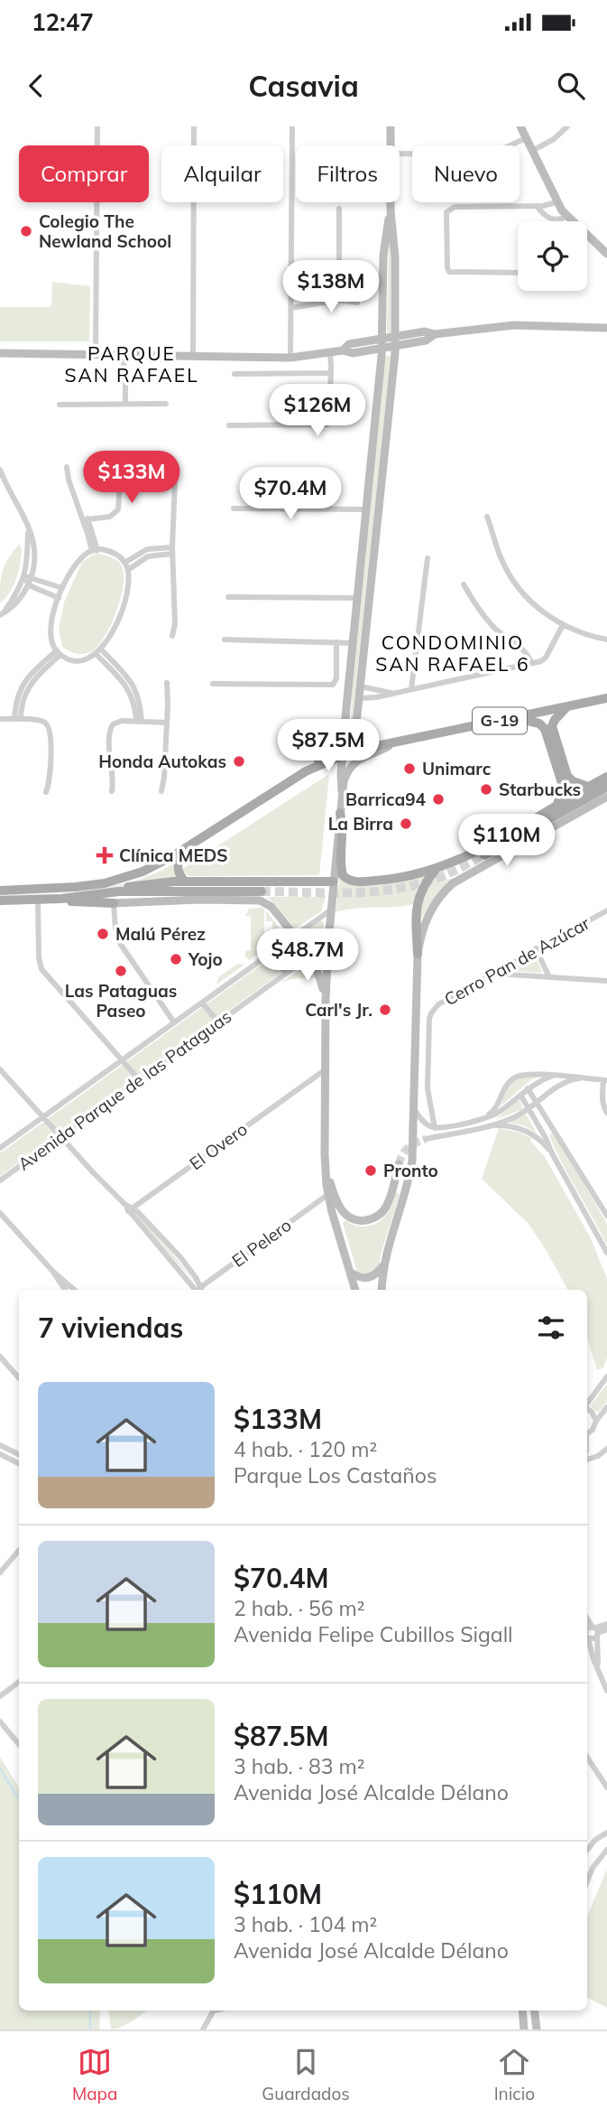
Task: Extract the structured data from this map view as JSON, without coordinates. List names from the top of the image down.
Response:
{
  "streets": {
    "main road": ["G-19"],
    "street": [
      "Cerro Pan de Azúcar",
      "Avenida Parque de las Pataguas",
      "El Overo",
      "El Pelero"
    ]
  },
  "crossings": [
    ["G-19", "Avenida Parque de las Pataguas"],
    ["G-19", "El Overo"],
    ["G-19", "El Pelero"]
  ],
  "districts": ["PARQUE SAN RAFAEL", "CONDOMINIO SAN RAFAEL 6"],
  "places": {
    "other": [
      "Colegio The Newland School",
      "Honda Autokas",
      "Unimarc",
      "Starbucks",
      "Barrica94",
      "La Birra",
      "Malú Pérez",
      "Yojo",
      "Las Pataguas Paseo",
      "Carl's Jr.",
      "Pronto"
    ],
    "health": ["Clínica MEDS"]
  },
  "page": {
    "status": "12:47",
    "header": "Casavia",
    "chip": [
      "Comprar",
      "Alquilar",
      "Filtros",
      "Nuevo"
    ],
    "price": [
      "$138M",
      "$126M",
      "$133M",
      "$70.4M",
      "$87.5M",
      "$110M",
      "$48.7M"
    ],
    "heading": "7 viviendas",
    "list": [
      {
        "name": "$133M",
        "note": "4 hab. · 120 m² · Parque Los Castaños"
      },
      {
        "name": "$70.4M",
        "note": "2 hab. · 56 m² · Avenida Felipe Cubillos Sigall"
      },
      {
        "name": "$87.5M",
        "note": "3 hab. · 83 m² · Avenida José Alcalde Délano"
      },
      {
        "name": "$110M",
        "note": "3 hab. · 104 m² · Avenida José Alcalde Délano"
      }
    ],
    "tabs": ["Mapa", "Guardados", "Inicio"]
  }
}
